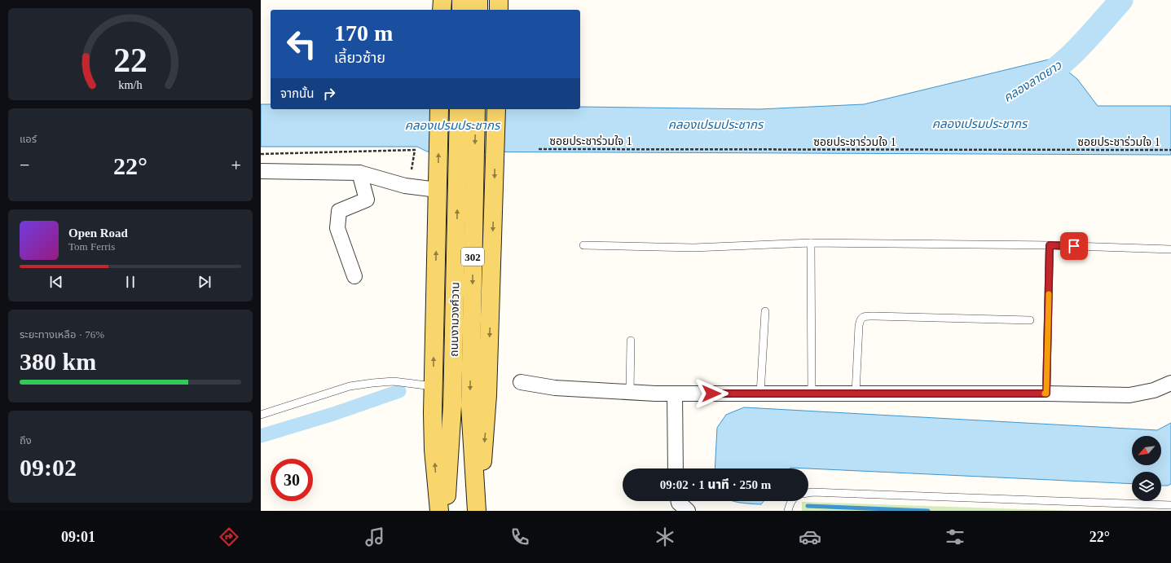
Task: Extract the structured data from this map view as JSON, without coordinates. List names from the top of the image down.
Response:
{
  "streets": {
    "main road": ["302", "ถนนงามวงศ์วาน"],
    "path": ["ซอยประชาร่วมใจ 1"]
  },
  "water": ["คลองลาดยาว", "คลองเปรมประชากร"],
  "north": "bottom left",
  "page": {
    "turn": ["170 m", "เลี้ยวซ้าย"],
    "then": "จากนั้น",
    "tile": [
      "แอร์",
      ["ระยะทางเหลือ · 76%", "380 km"],
      ["ถึง", "09:02"]
    ],
    "heat": ["−", "22°", "+"],
    "song": ["Open Road", "Tom Ferris"],
    "limit": "30",
    "trip": "09:02 · 1 นาที · 250 m",
    "tabs": ["09:01", "22°"],
    "gauge": ["22", "km/h"]
  }
}
